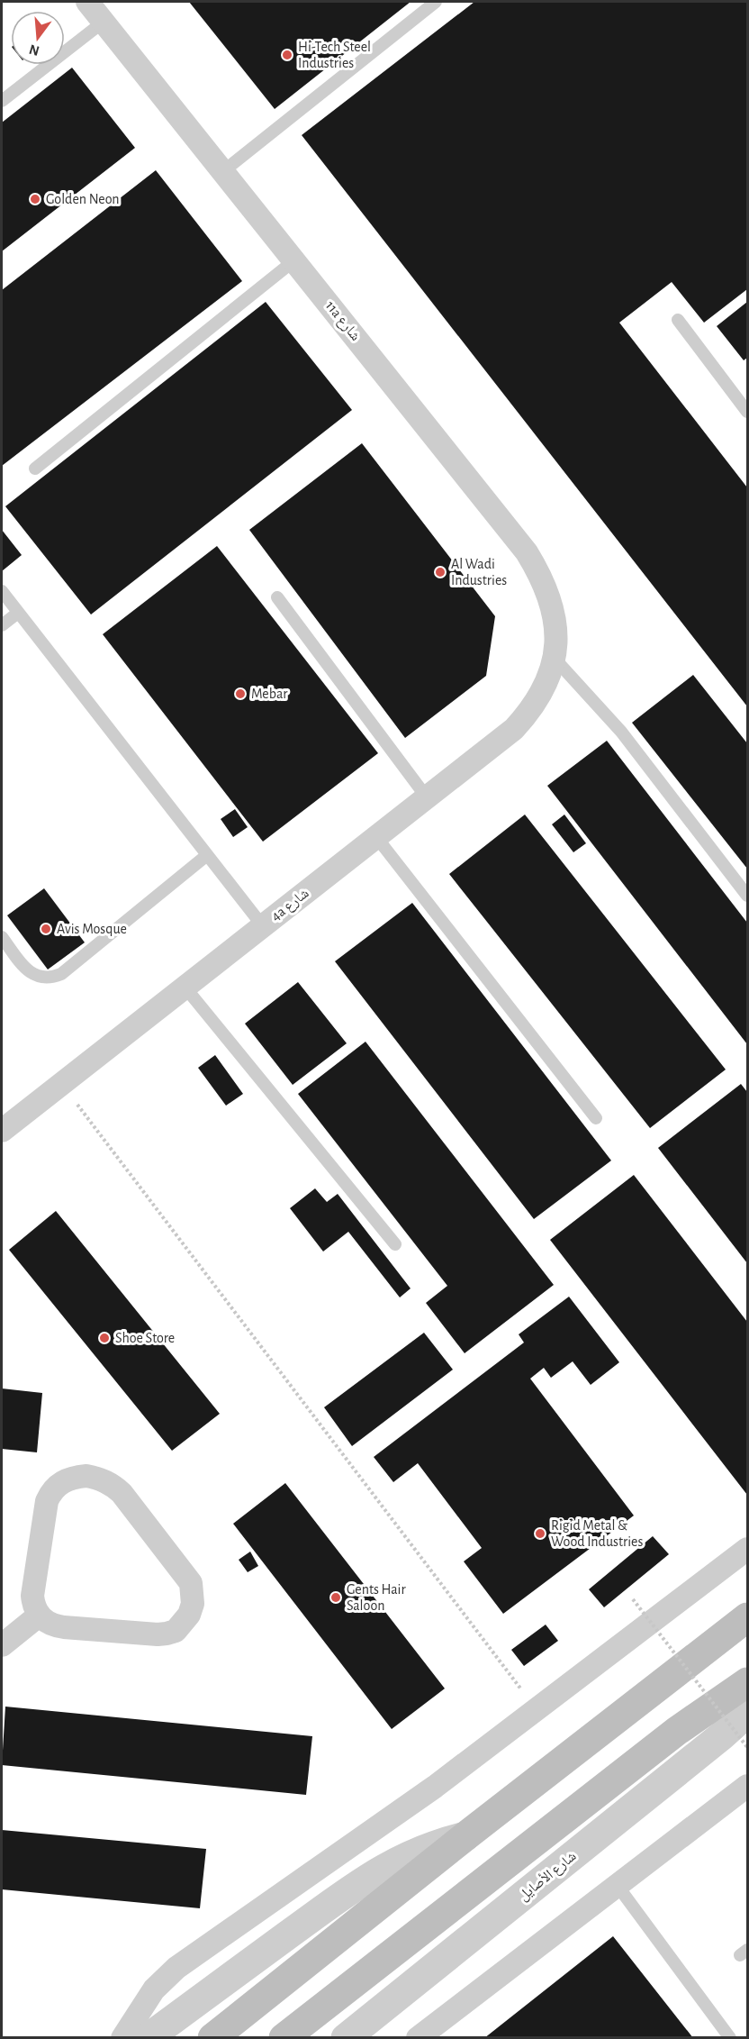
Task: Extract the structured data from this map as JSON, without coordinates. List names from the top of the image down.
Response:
{
  "streets": {
    "street": ["11a شارع", "4a شارع", "شارع الأصايل"]
  },
  "crossings": [
    ["11a شارع", "4a شارع"]
  ],
  "places": [
    "Hi-Tech Steel Industries",
    "Golden Neon",
    "Al Wadi Industries",
    "Mebar",
    "Avis Mosque",
    "Shoe Store",
    "Rigid Metal & Wood Industries",
    "Gents Hair Saloon"
  ],
  "north": "bottom"
}
